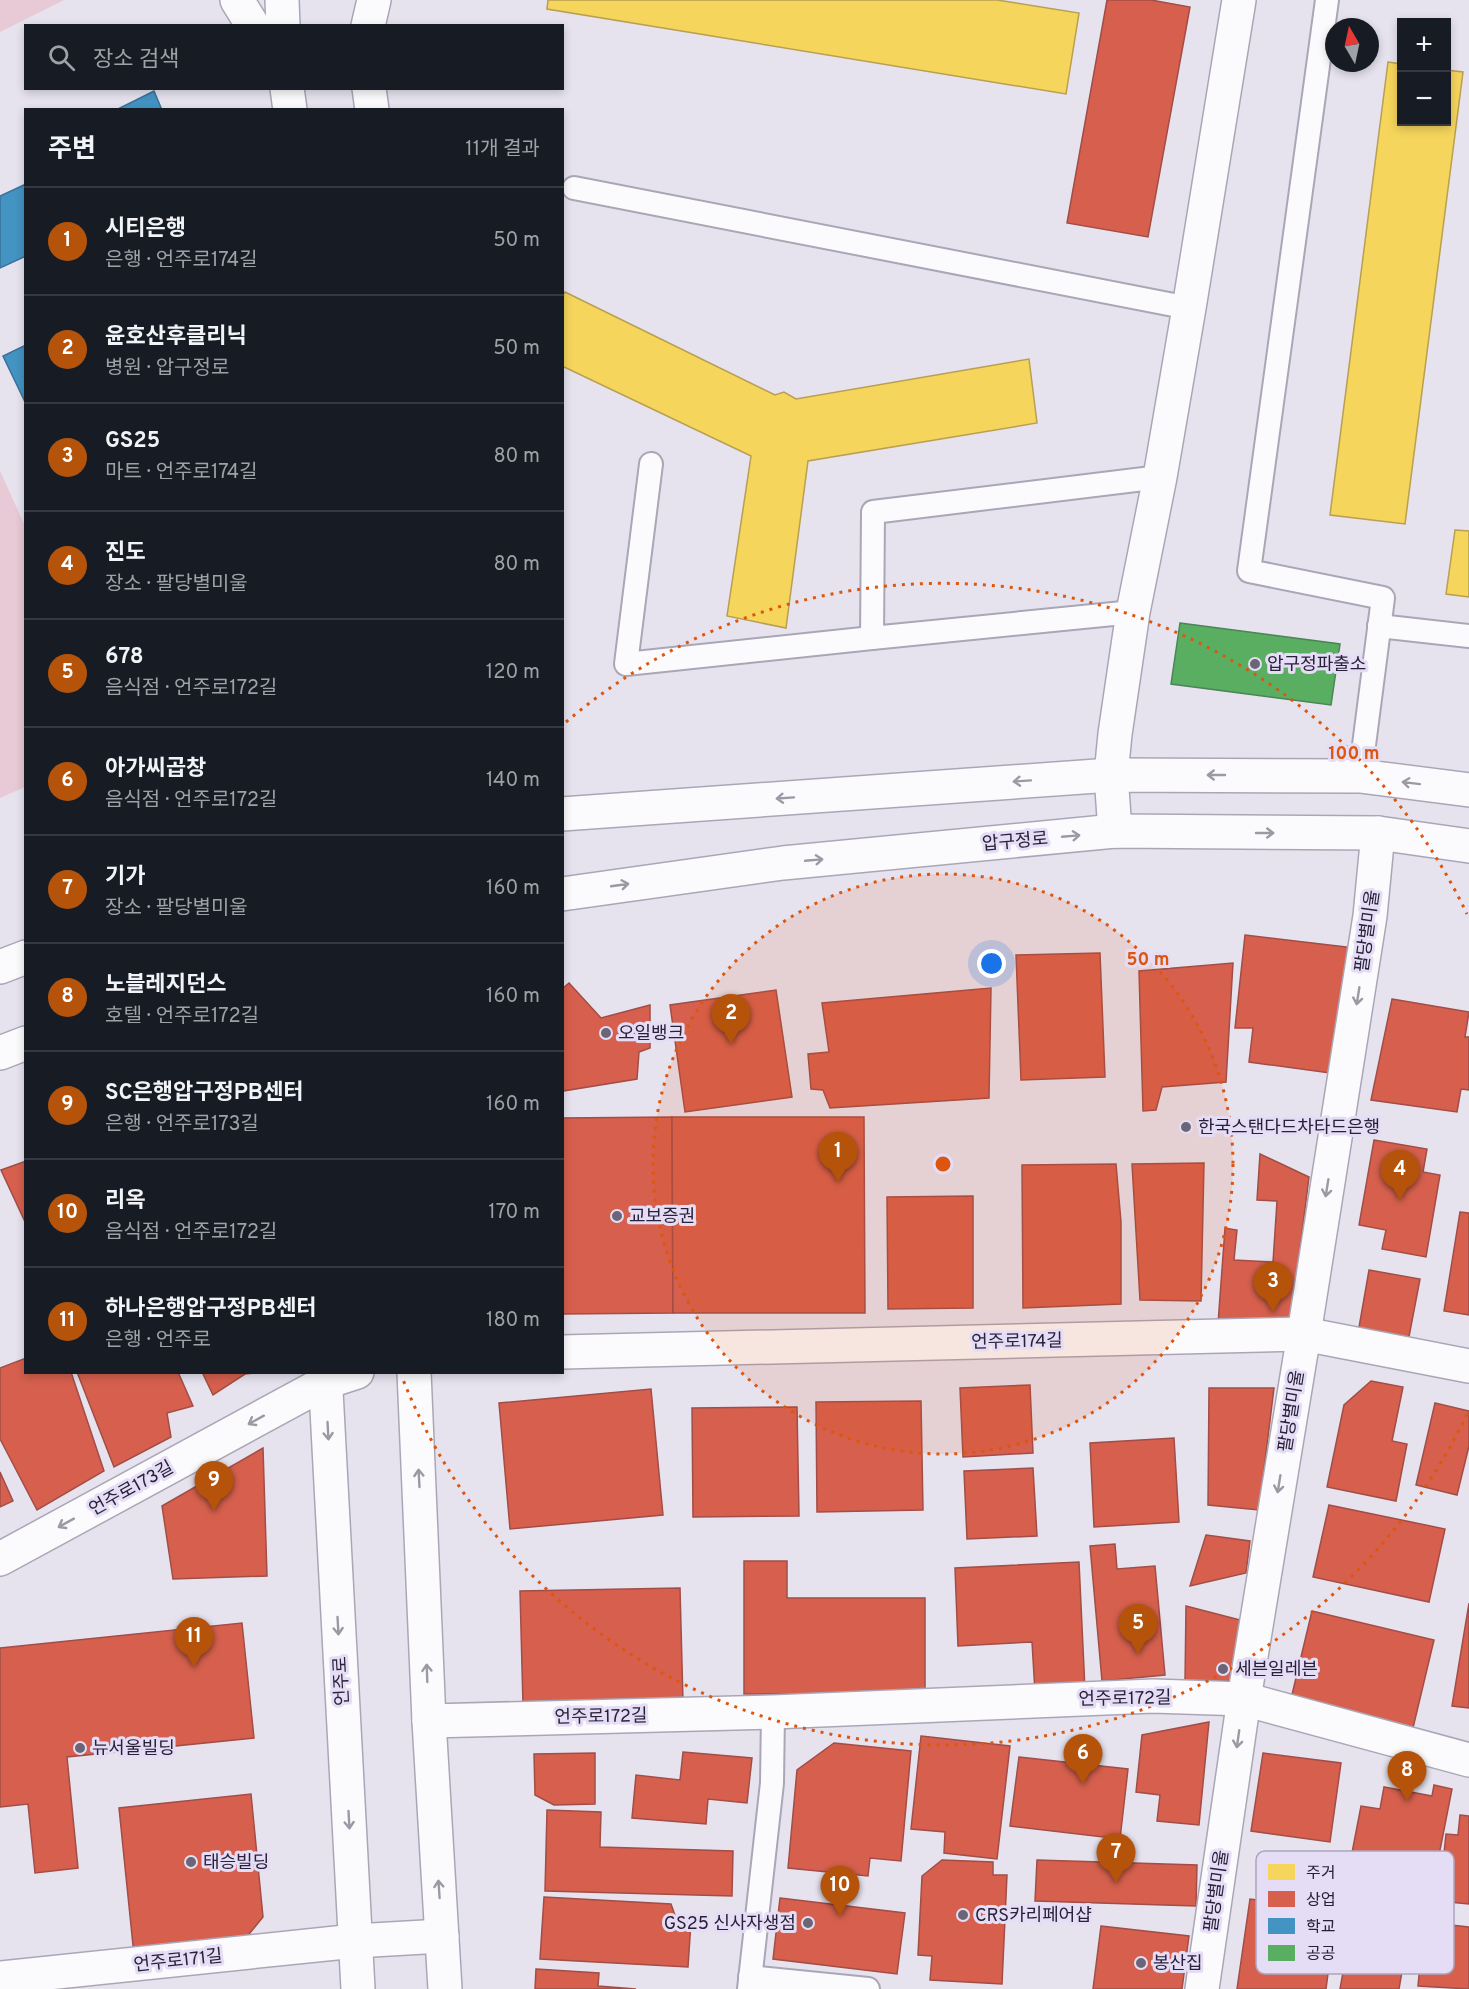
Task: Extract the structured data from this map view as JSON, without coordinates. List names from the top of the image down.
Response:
{
  "streets": {
    "main road": [
      "압구정로",
      "팔당별미울",
      "언주로174길",
      "언주로173길",
      "언주로",
      "언주로172길",
      "언주로171길"
    ]
  },
  "crossings": [
    ["압구정로", "팔당별미울"],
    ["팔당별미울", "언주로174길"],
    ["팔당별미울", "언주로172길"],
    ["언주로173길", "언주로"],
    ["언주로", "언주로171길"]
  ],
  "one_way": ["팔당별미울", "언주로173길"],
  "places": [
    "압구정파출소",
    "오일뱅크",
    "한국스탠다드차타드은행",
    "교보증권",
    "세븐일레븐",
    "뉴서울빌딩",
    "태승빌딩",
    "CRS카리페어샵",
    "GS25 신사자생점",
    "봉산집"
  ],
  "legend": [
    "주거",
    "상업",
    "학교",
    "공공"
  ],
  "north": "top",
  "page": {
    "map_buttons": ["+", "−"],
    "search": "장소 검색",
    "heading": ["주변", "11개 결과"],
    "list": [
      {
        "mark": "1",
        "name": "시티은행",
        "note": "은행 · 언주로174길",
        "value": "50 m"
      },
      {
        "mark": "2",
        "name": "윤호산후클리닉",
        "note": "병원 · 압구정로",
        "value": "50 m"
      },
      {
        "mark": "3",
        "name": "GS25",
        "note": "마트 · 언주로174길",
        "value": "80 m"
      },
      {
        "mark": "4",
        "name": "진도",
        "note": "장소 · 팔당별미울",
        "value": "80 m"
      },
      {
        "mark": "5",
        "name": "678",
        "note": "음식점 · 언주로172길",
        "value": "120 m"
      },
      {
        "mark": "6",
        "name": "아가씨곱창",
        "note": "음식점 · 언주로172길",
        "value": "140 m"
      },
      {
        "mark": "7",
        "name": "기가",
        "note": "장소 · 팔당별미울",
        "value": "160 m"
      },
      {
        "mark": "8",
        "name": "노블레지던스",
        "note": "호텔 · 언주로172길",
        "value": "160 m"
      },
      {
        "mark": "9",
        "name": "SC은행압구정PB센터",
        "note": "은행 · 언주로173길",
        "value": "160 m"
      },
      {
        "mark": "10",
        "name": "리옥",
        "note": "음식점 · 언주로172길",
        "value": "170 m"
      },
      {
        "mark": "11",
        "name": "하나은행압구정PB센터",
        "note": "은행 · 언주로",
        "value": "180 m"
      }
    ],
    "pins": [
      "2",
      "1",
      "4",
      "3",
      "9",
      "5",
      "11",
      "6",
      "8",
      "7",
      "10"
    ]
  },
  "rings": ["100 m", "50 m"]
}
